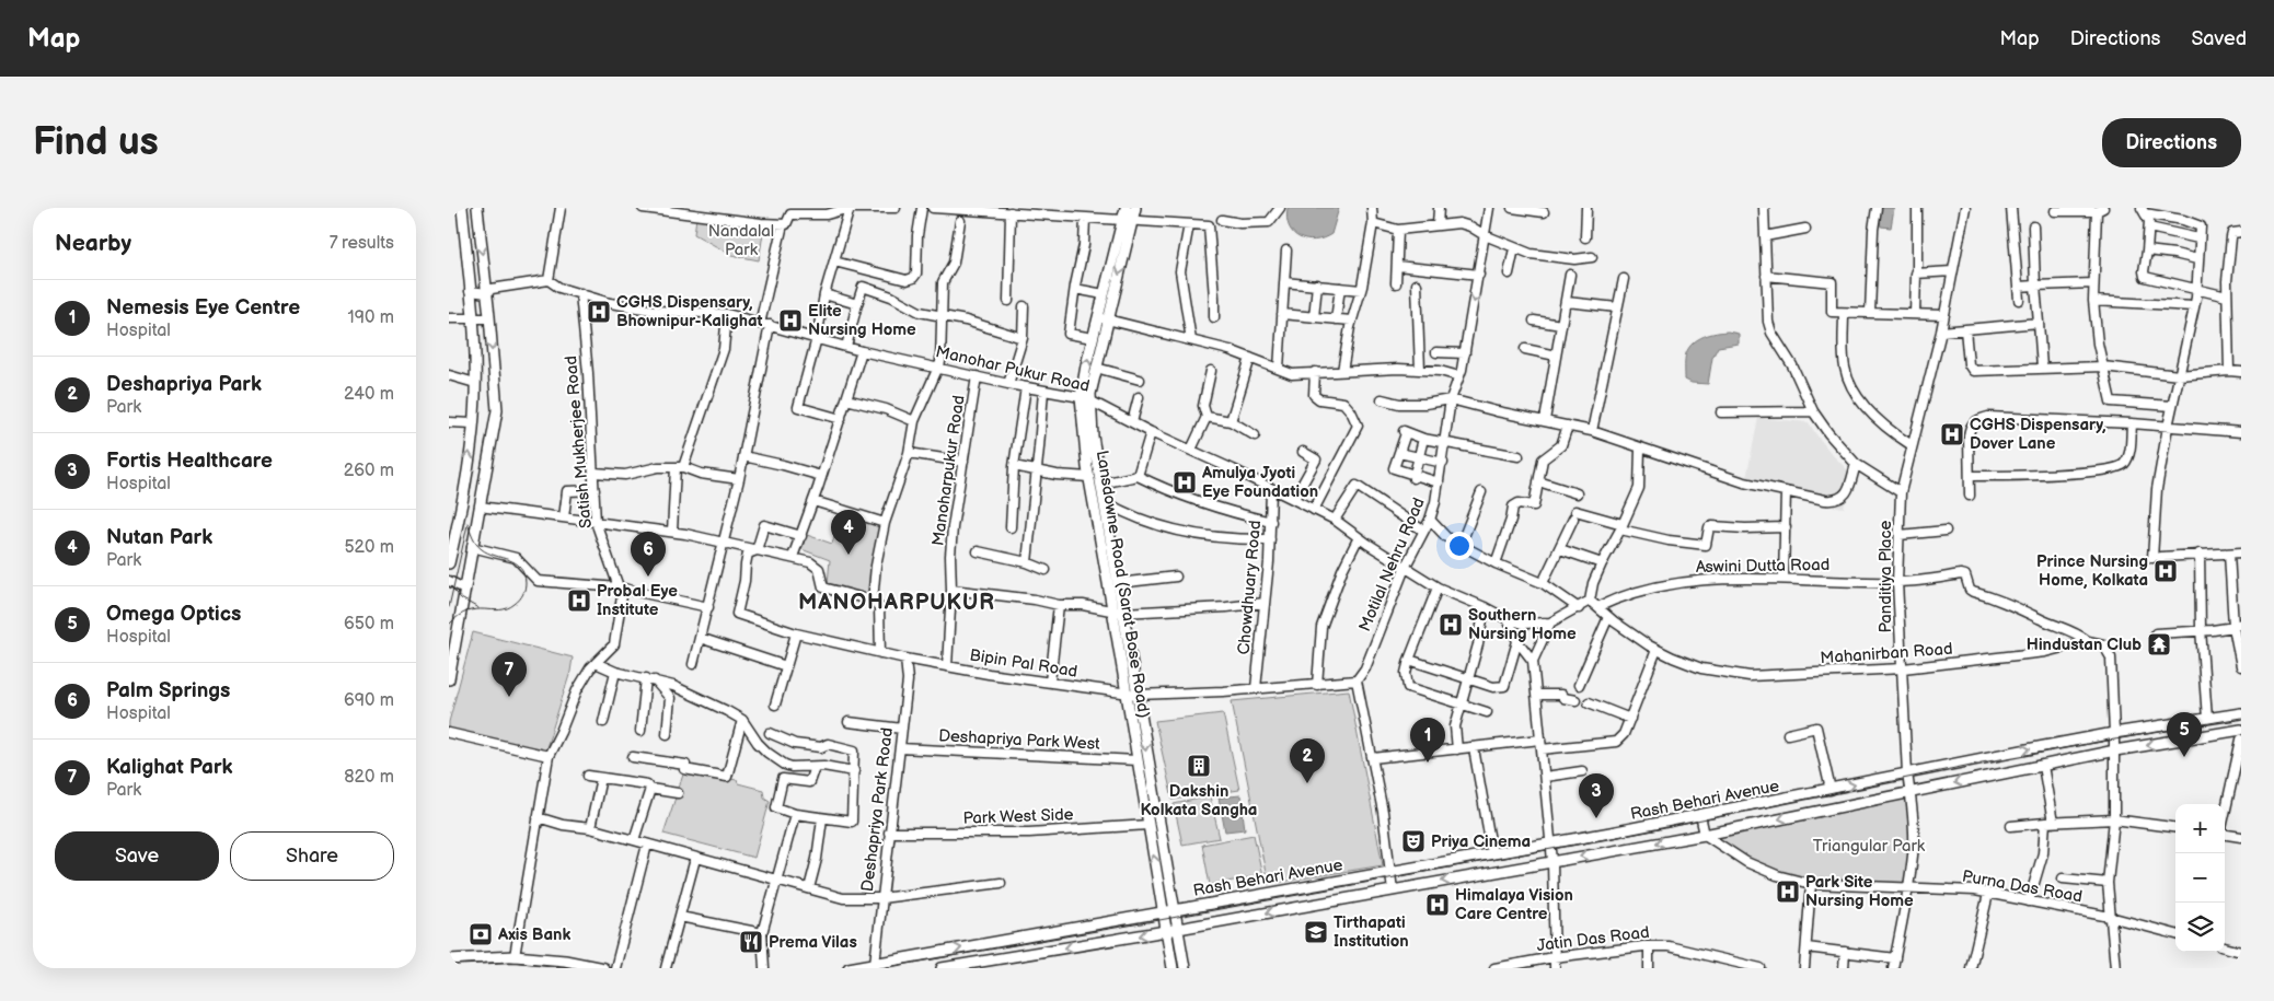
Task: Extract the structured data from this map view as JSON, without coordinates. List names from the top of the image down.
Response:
{
  "streets": {
    "main road": ["Lansdowne Road (Sarat Bose Road)", "Rash Behari Avenue"],
    "street": [
      "Manohar Pukur Road",
      "Satish Mukherjee Road",
      "Manoharpukur Road",
      "Motilal Nehru Road",
      "Aswini Dutta Road",
      "Panditiya Place",
      "Chowdhuary Road",
      "Mahanirban Road",
      "Bipin Pal Road",
      "Deshapriya Park West",
      "Deshapriya Park Road",
      "Park West Side",
      "Purna Das Road",
      "Jatin Das Road"
    ]
  },
  "crossings": [
    ["Manohar Pukur Road", "Satish Mukherjee Road"],
    ["Manohar Pukur Road", "Manoharpukur Road"],
    ["Manohar Pukur Road", "Motilal Nehru Road"],
    ["Manohar Pukur Road", "Lansdowne Road (Sarat Bose Road)"],
    ["Manohar Pukur Road", "Chowdhuary Road"],
    ["Manoharpukur Road", "Bipin Pal Road"],
    ["Aswini Dutta Road", "Panditiya Place"],
    ["Aswini Dutta Road", "Mahanirban Road"],
    ["Panditiya Place", "Mahanirban Road"],
    ["Panditiya Place", "Rash Behari Avenue"],
    ["Panditiya Place", "Purna Das Road"],
    ["Lansdowne Road (Sarat Bose Road)", "Bipin Pal Road"],
    ["Lansdowne Road (Sarat Bose Road)", "Deshapriya Park West"],
    ["Lansdowne Road (Sarat Bose Road)", "Rash Behari Avenue"],
    ["Lansdowne Road (Sarat Bose Road)", "Park West Side"],
    ["Bipin Pal Road", "Deshapriya Park Road"],
    ["Deshapriya Park West", "Deshapriya Park Road"],
    ["Rash Behari Avenue", "Deshapriya Park Road"],
    ["Rash Behari Avenue", "Purna Das Road"],
    ["Deshapriya Park Road", "Park West Side"]
  ],
  "districts": ["MANOHARPUKUR"],
  "parks": ["Nandalal Park", "Triangular Park"],
  "places": {
    "hospital": [
      "CGHS Dispensary, Bhownipur-Kalighat",
      "Elite Nursing Home",
      "CGHS Dispensary, Dover Lane",
      "Amulya Jyoti Eye Foundation",
      "Prince Nursing Home, Kolkata",
      "Probal Eye Institute",
      "Southern Nursing Home",
      "Park Site Nursing Home",
      "Himalaya Vision Care Centre"
    ],
    "temple": ["Hindustan Club"],
    "building": ["Dakshin Kolkata Sangha"],
    "theatre": ["Priya Cinema"],
    "school or university": ["Tirthapati Institution"],
    "bank": ["Axis Bank"],
    "restaurant": ["Prema Vilas"]
  },
  "page": {
    "header": "Map",
    "nav": ["Map", "Directions", "Saved"],
    "buttons": [
      "Directions",
      ["Save", "Share"]
    ],
    "title": "Find us",
    "heading": ["Nearby", "7 results"],
    "list": [
      {
        "mark": "1",
        "name": "Nemesis Eye Centre",
        "note": "Hospital",
        "value": "190 m"
      },
      {
        "mark": "2",
        "name": "Deshapriya Park",
        "note": "Park",
        "value": "240 m"
      },
      {
        "mark": "3",
        "name": "Fortis Healthcare",
        "note": "Hospital",
        "value": "260 m"
      },
      {
        "mark": "4",
        "name": "Nutan Park",
        "note": "Park",
        "value": "520 m"
      },
      {
        "mark": "5",
        "name": "Omega Optics",
        "note": "Hospital",
        "value": "650 m"
      },
      {
        "mark": "6",
        "name": "Palm Springs",
        "note": "Hospital",
        "value": "690 m"
      },
      {
        "mark": "7",
        "name": "Kalighat Park",
        "note": "Park",
        "value": "820 m"
      }
    ],
    "pins": [
      "4",
      "6",
      "7",
      "5",
      "1",
      "2",
      "3"
    ],
    "map_buttons": ["+", "−"]
  }
}
